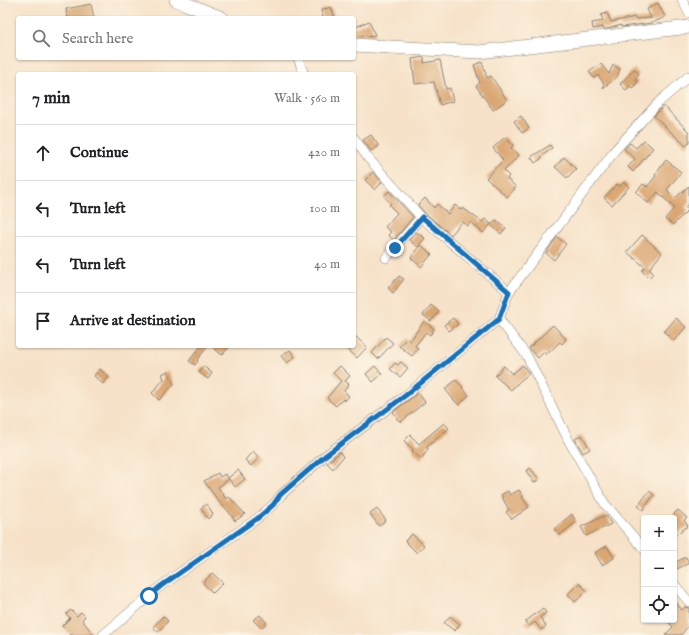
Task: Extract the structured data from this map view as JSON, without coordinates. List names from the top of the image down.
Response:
{
  "page": {
    "search": "Search here",
    "heading": ["7 min", "Walk · 560 m"],
    "list": [
      ["Continue", "420 m"],
      ["Turn left", "100 m"],
      ["Turn left", "40 m"],
      "Arrive at destination"
    ],
    "map_buttons": ["+", "−"]
  }
}
